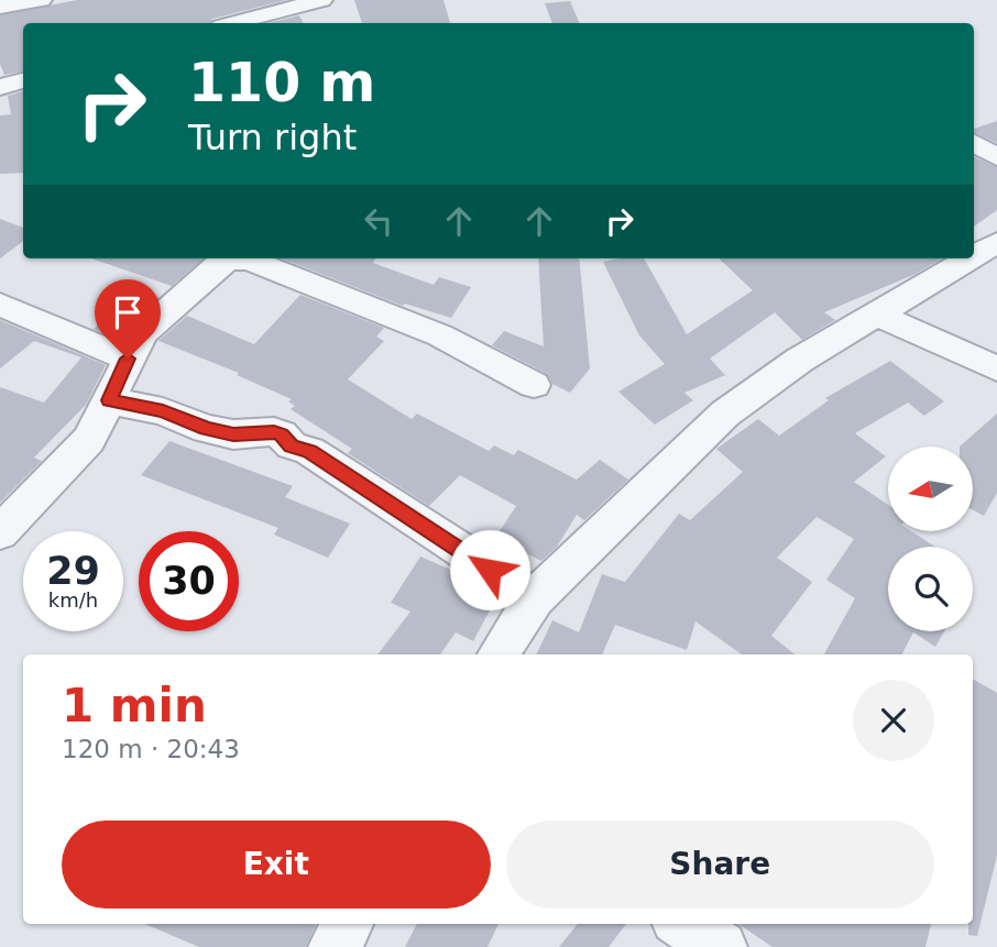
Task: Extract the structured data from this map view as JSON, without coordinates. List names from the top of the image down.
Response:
{
  "north": "left",
  "page": {
    "turn": ["110 m", "Turn right"],
    "speed": "29 km/h",
    "limit": "30",
    "heading": ["1 min", "120 m · 20:43"],
    "buttons": ["Exit", "Share"]
  }
}
